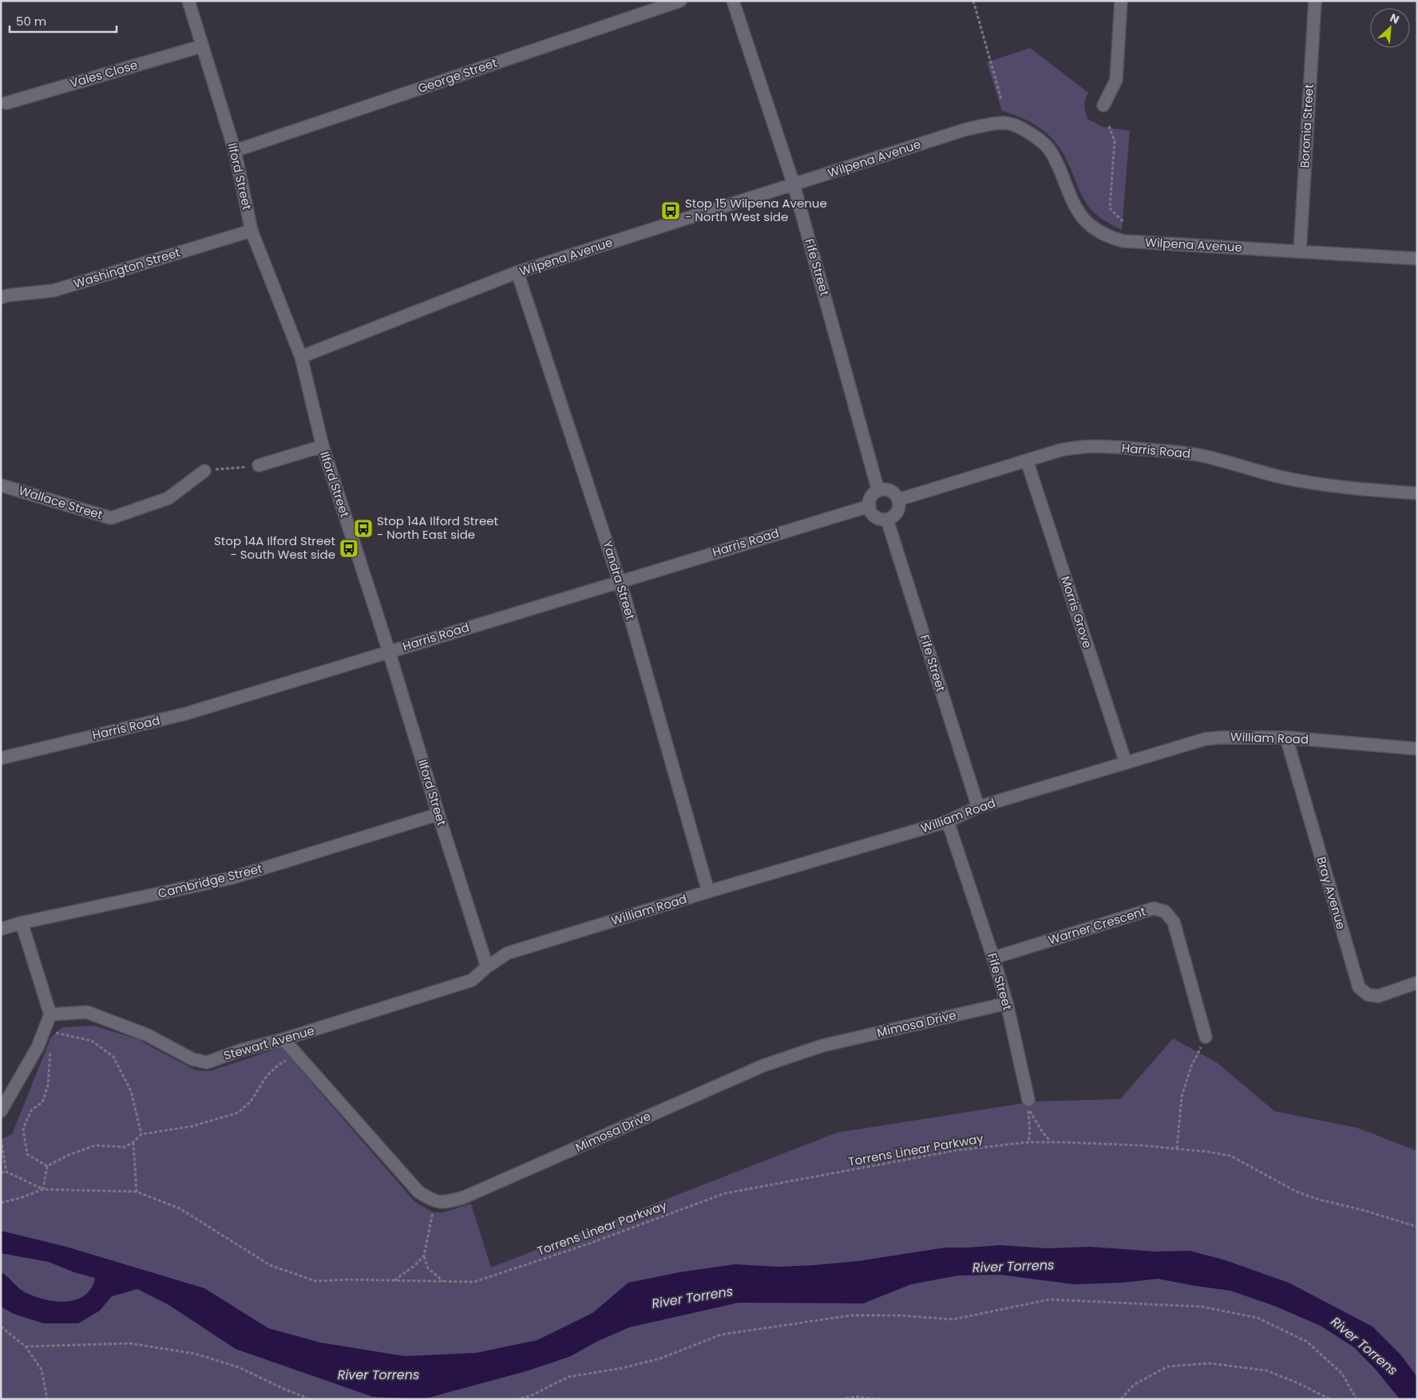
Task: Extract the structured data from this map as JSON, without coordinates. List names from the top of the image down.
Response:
{
  "streets": {
    "street": [
      "Vales Close",
      "George Street",
      "Boronia Street",
      "Wilpena Avenue",
      "Ilford Street",
      "Fife Street",
      "Washington Street",
      "Harris Road",
      "Wallace Street",
      "Yandra Street",
      "Morris Grove",
      "William Road",
      "Cambridge Street",
      "Bray Avenue",
      "Warner Crescent",
      "Mimosa Drive",
      "Stewart Avenue"
    ],
    "path": ["Torrens Linear Parkway"]
  },
  "crossings": [
    ["Vales Close", "Ilford Street"],
    ["George Street", "Ilford Street"],
    ["Boronia Street", "Wilpena Avenue"],
    ["Wilpena Avenue", "Ilford Street"],
    ["Wilpena Avenue", "Fife Street"],
    ["Wilpena Avenue", "Yandra Street"],
    ["Ilford Street", "Washington Street"],
    ["Ilford Street", "Harris Road"],
    ["Ilford Street", "William Road"],
    ["Ilford Street", "Cambridge Street"],
    ["Ilford Street", "Stewart Avenue"],
    ["Fife Street", "Harris Road"],
    ["Fife Street", "William Road"],
    ["Fife Street", "Warner Crescent"],
    ["Fife Street", "Mimosa Drive"],
    ["Harris Road", "Yandra Street"],
    ["Harris Road", "Morris Grove"],
    ["Yandra Street", "William Road"],
    ["Morris Grove", "William Road"],
    ["William Road", "Bray Avenue"],
    ["William Road", "Stewart Avenue"]
  ],
  "water": ["River Torrens"],
  "places": {
    "bus stop": ["Stop 15 Wilpena Avenue - North West side", "Stop 14A Ilford Street - North East side", "Stop 14A Ilford Street - South West side"]
  },
  "scale_bar": "50 m",
  "north": "top right"
}
